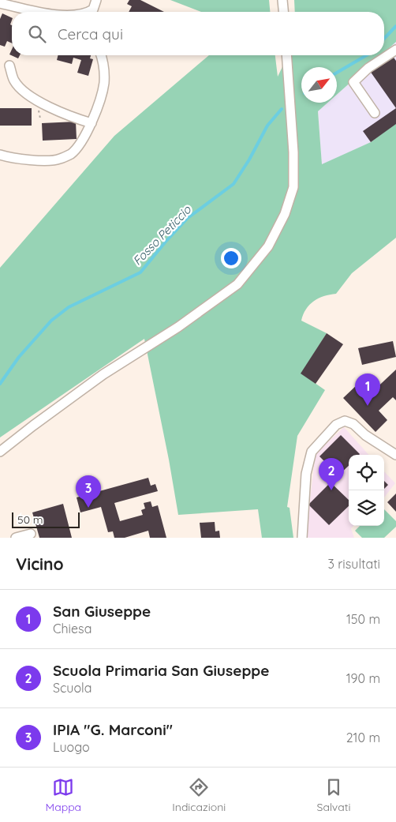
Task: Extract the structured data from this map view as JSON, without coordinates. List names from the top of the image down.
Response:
{
  "water": ["Fosso Peticcio"],
  "scale_bar": "50 m",
  "north": "top right",
  "page": {
    "search": "Cerca qui",
    "pins": ["1", "2", "3"],
    "scale": "50 m",
    "heading": ["Vicino", "3 risultati"],
    "list": [
      {
        "mark": "1",
        "name": "San Giuseppe",
        "note": "Chiesa",
        "value": "150 m"
      },
      {
        "mark": "2",
        "name": "Scuola Primaria San Giuseppe",
        "note": "Scuola",
        "value": "190 m"
      },
      {
        "mark": "3",
        "name": "IPIA \"G. Marconi\"",
        "note": "Luogo",
        "value": "210 m"
      }
    ],
    "nav": ["Mappa", "Indicazioni", "Salvati"]
  }
}
